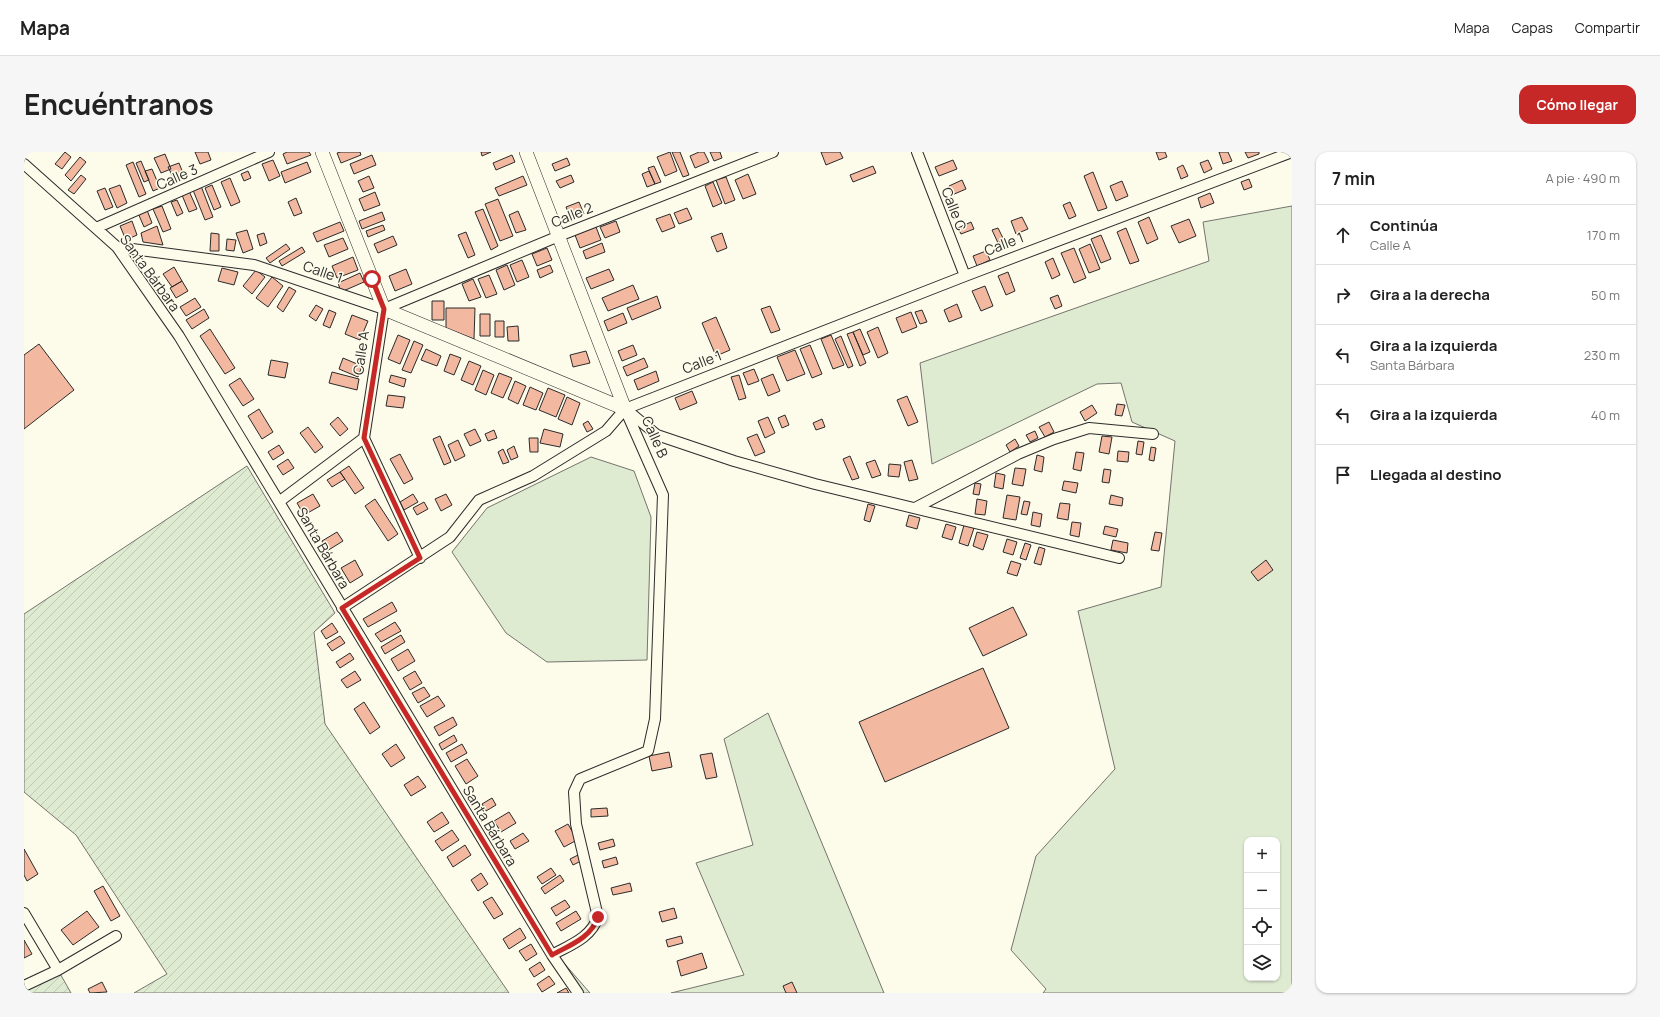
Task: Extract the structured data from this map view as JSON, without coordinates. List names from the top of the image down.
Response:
{
  "streets": {
    "street": [
      "Calle 3",
      "Calle C",
      "Calle 2",
      "Calle 1",
      "Santa Bárbara",
      "Calle A",
      "Calle B"
    ]
  },
  "crossings": [
    ["Calle 3", "Santa Bárbara"],
    ["Calle C", "Calle 1"],
    ["Calle 2", "Calle 1"],
    ["Calle 2", "Calle A"],
    ["Calle 2", "Calle B"],
    ["Calle 1", "Santa Bárbara"],
    ["Calle 1", "Calle A"],
    ["Calle 1", "Calle B"],
    ["Santa Bárbara", "Calle B"]
  ],
  "page": {
    "header": "Mapa",
    "nav": ["Mapa", "Capas", "Compartir"],
    "title": "Encuéntranos",
    "buttons": "Cómo llegar",
    "heading": ["7 min", "A pie · 490 m"],
    "list": [
      ["Continúa", "Calle A", "170 m"],
      ["Gira a la derecha", "50 m"],
      ["Gira a la izquierda", "Santa Bárbara", "230 m"],
      ["Gira a la izquierda", "40 m"],
      "Llegada al destino"
    ],
    "map_buttons": ["+", "−"]
  }
}
